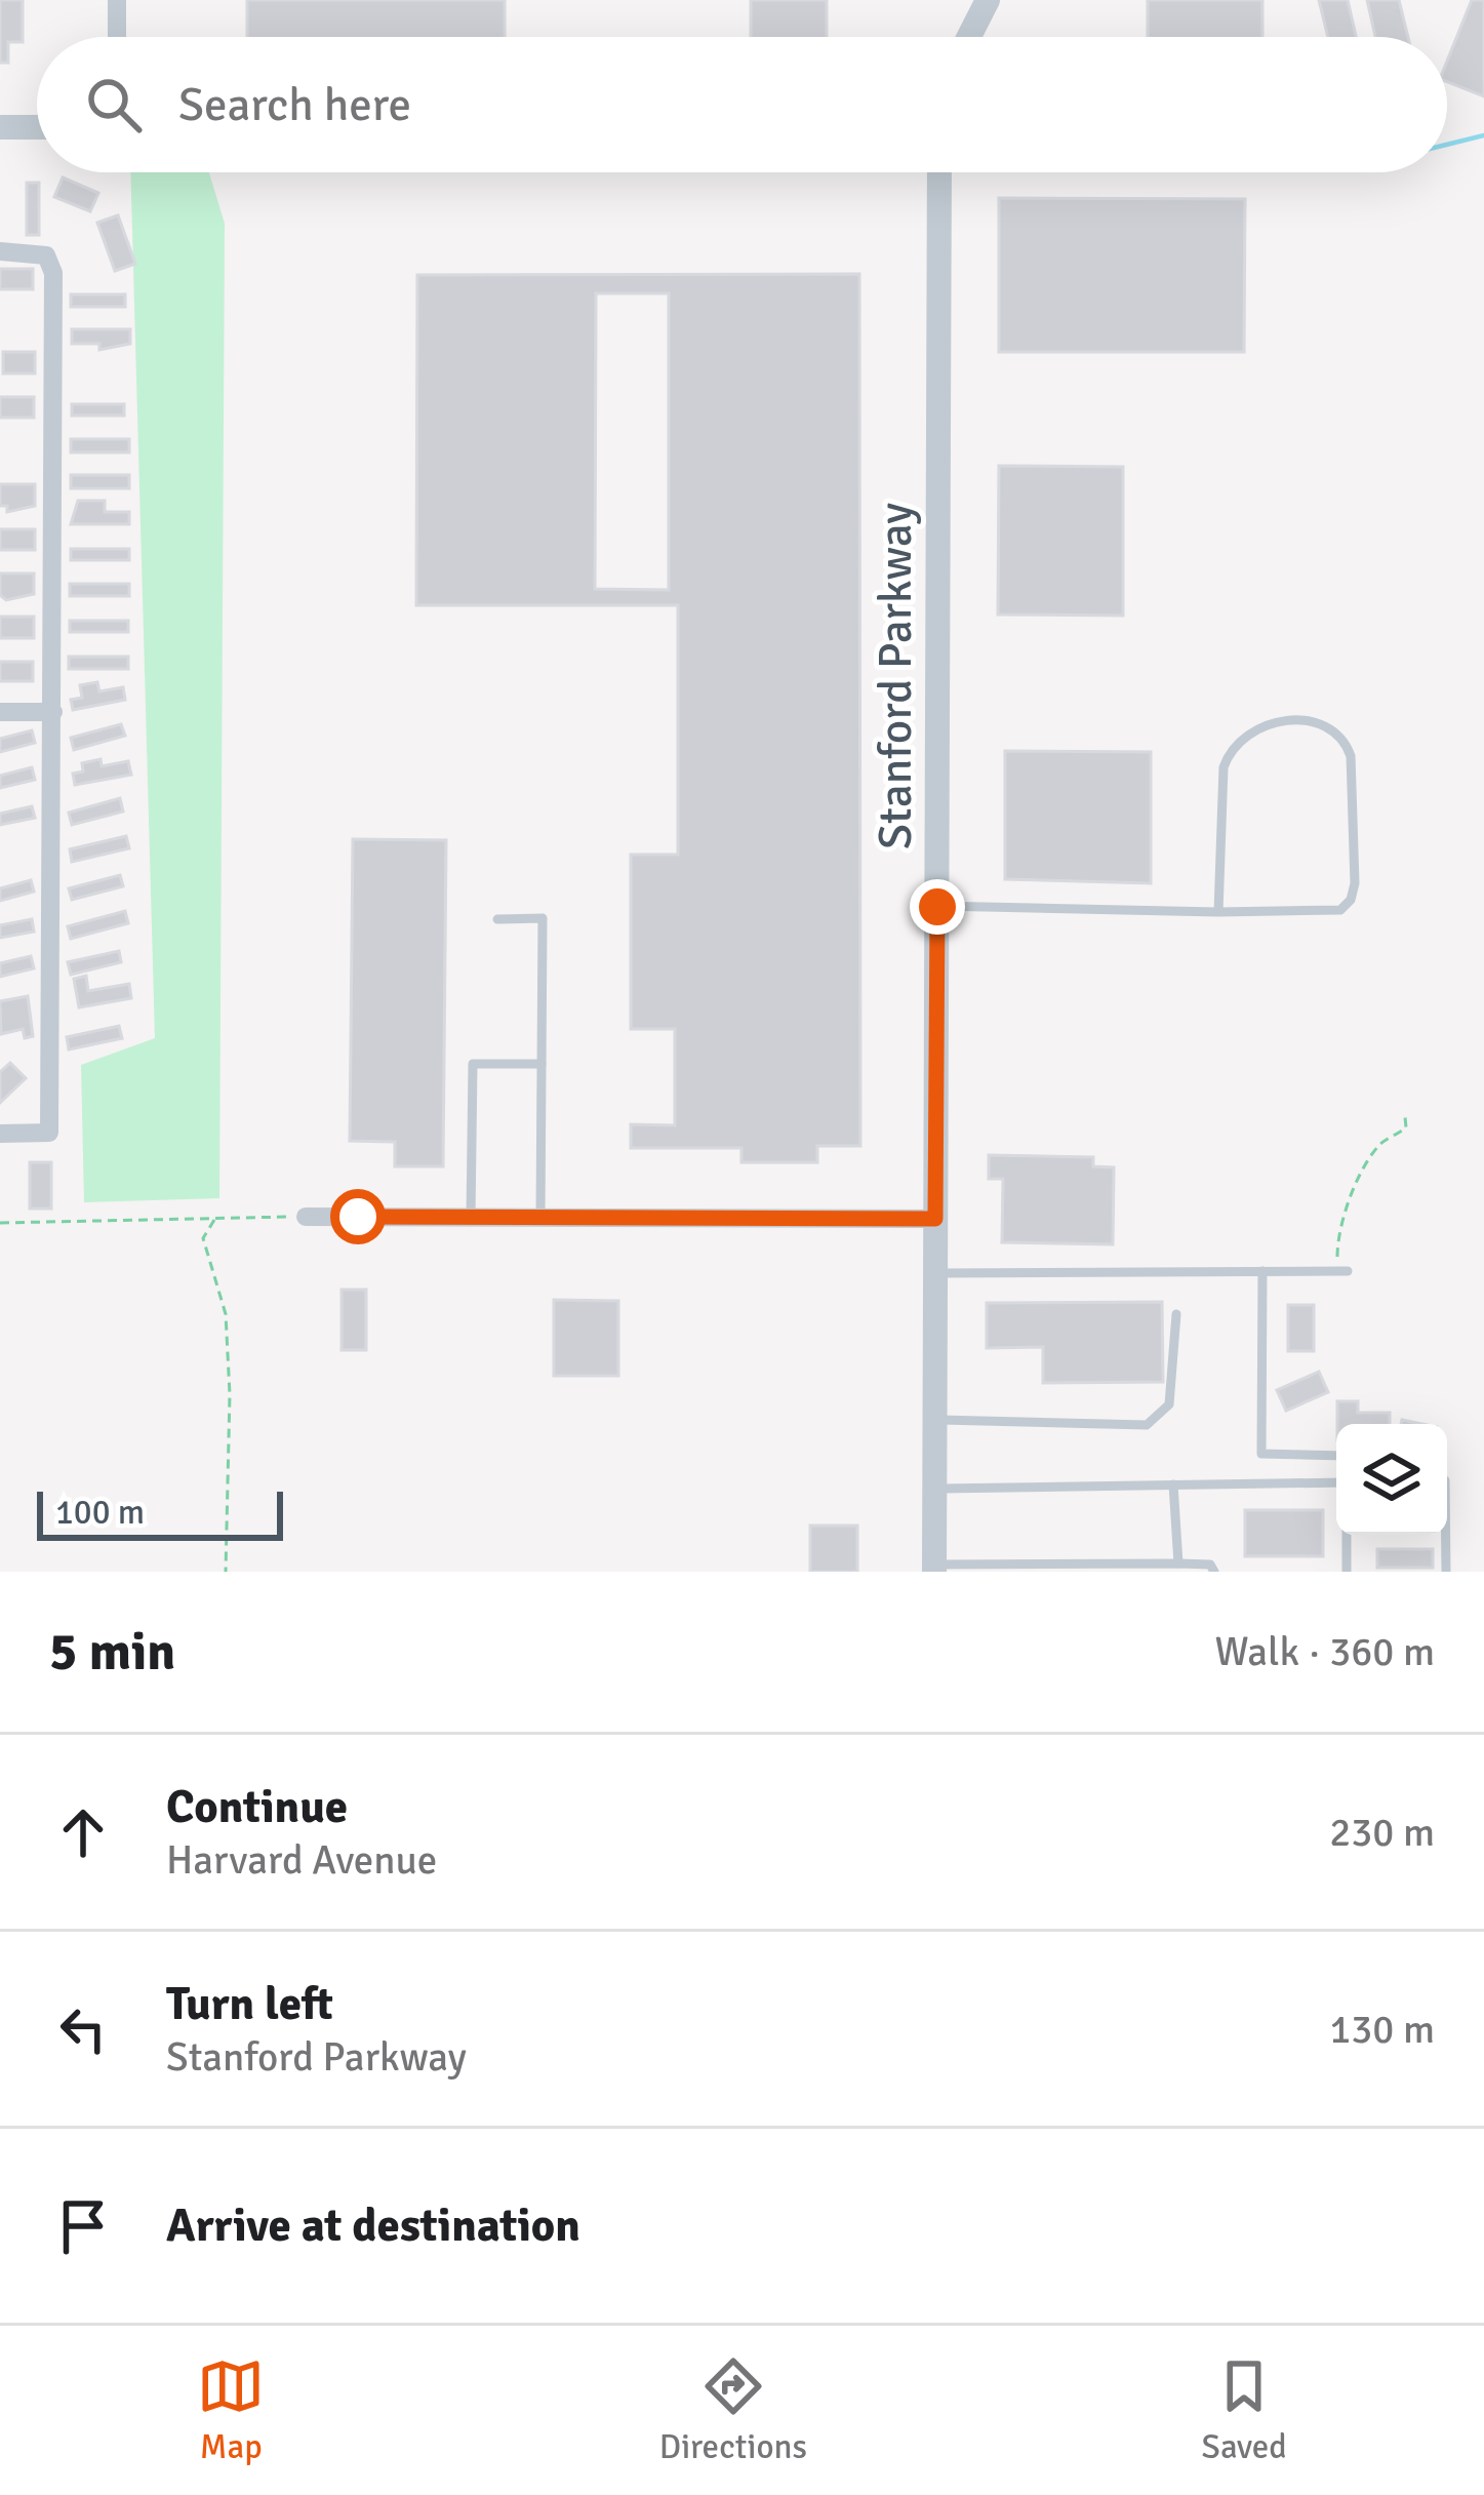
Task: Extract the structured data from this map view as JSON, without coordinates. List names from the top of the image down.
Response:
{
  "streets": {
    "street": ["Stanford Parkway"]
  },
  "scale_bar": "100 m",
  "page": {
    "search": "Search here",
    "scale": "100 m",
    "heading": ["5 min", "Walk · 360 m"],
    "list": [
      ["Continue", "Harvard Avenue", "230 m"],
      ["Turn left", "Stanford Parkway", "130 m"],
      "Arrive at destination"
    ],
    "nav": ["Map", "Directions", "Saved"]
  }
}
